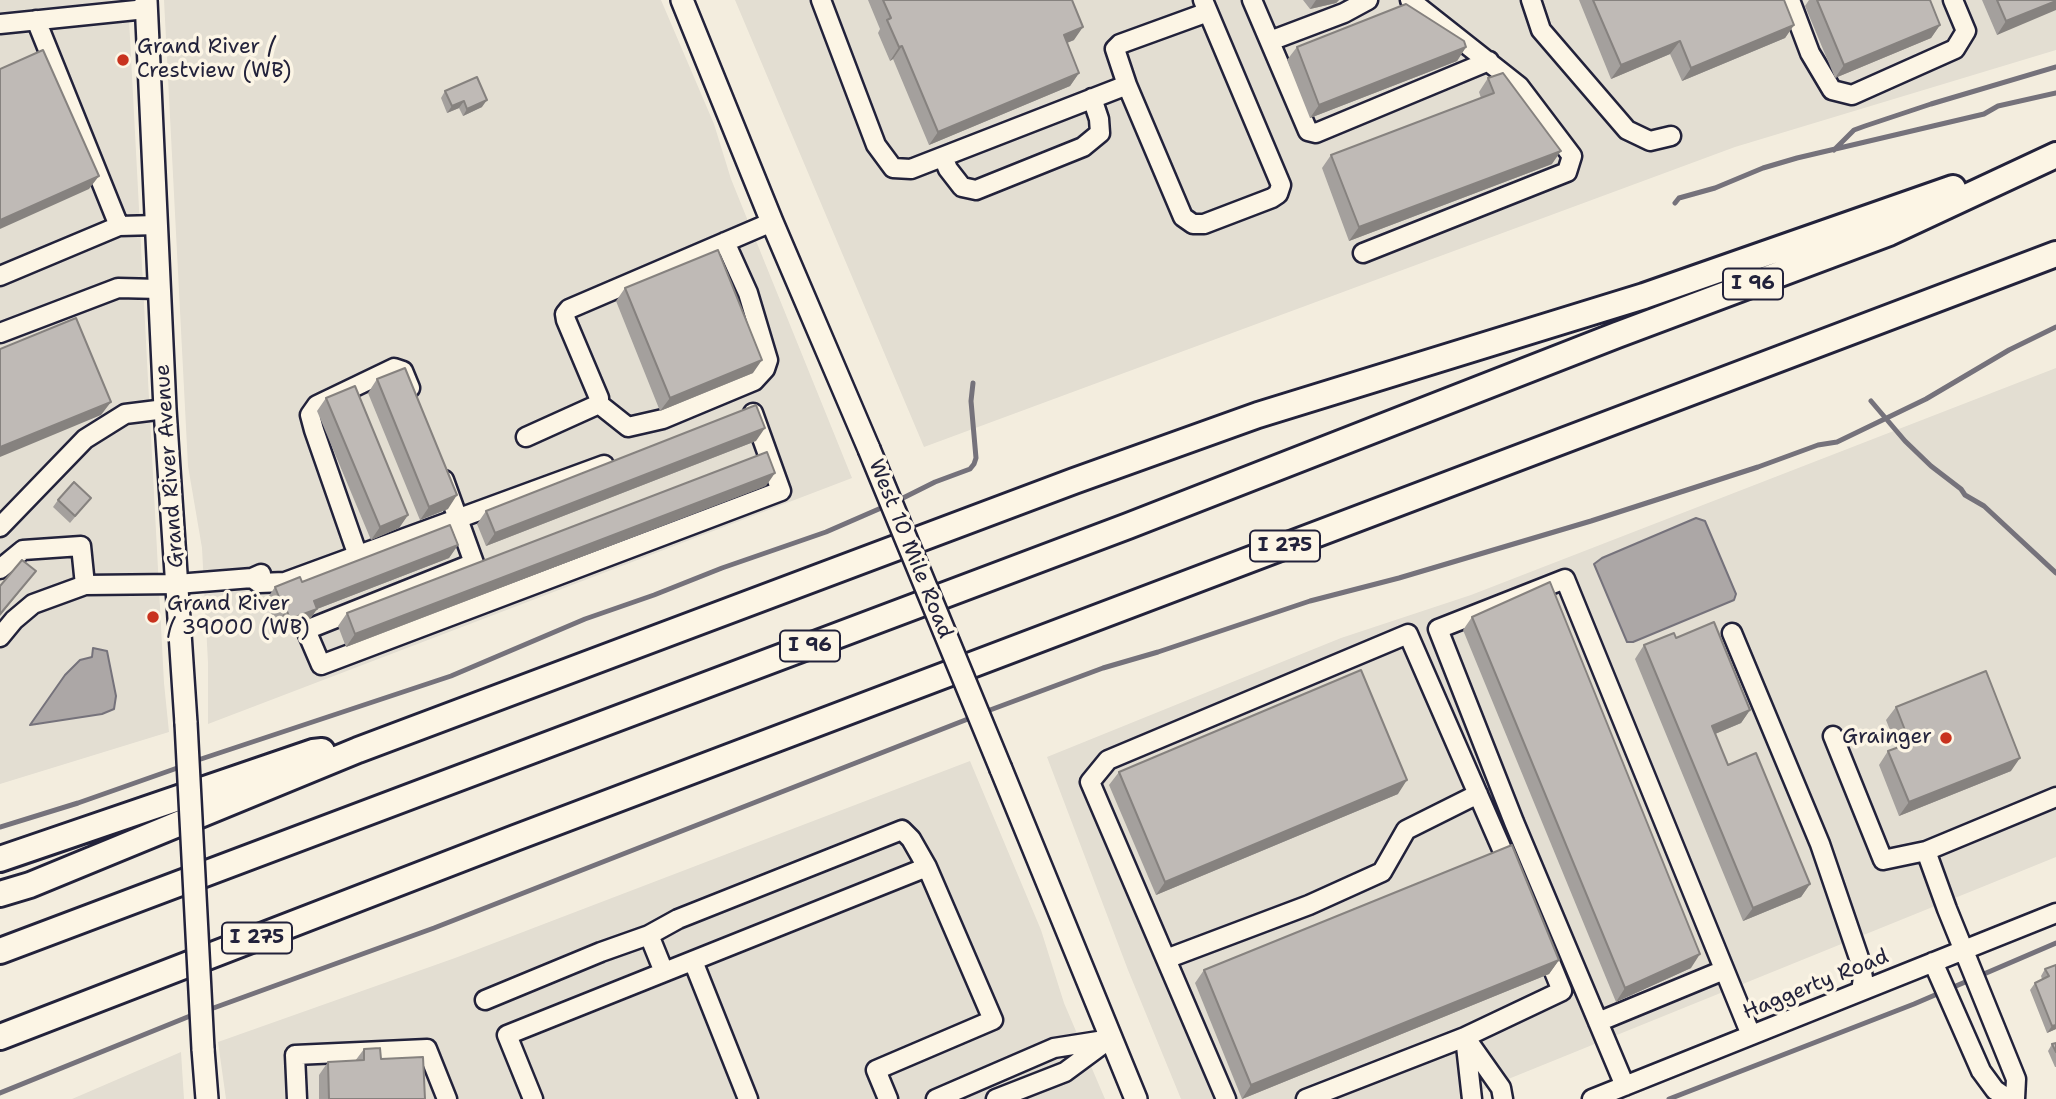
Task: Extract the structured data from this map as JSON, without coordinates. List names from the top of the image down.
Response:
{
  "streets": {
    "highway": ["I 96", "I 275"],
    "main road": ["Grand River Avenue", "West 10 Mile Road"],
    "street": ["Haggerty Road"]
  },
  "places": ["Grand River / Crestview (WB)", "Grand River / 39000 (WB)", "Grainger"]
}
